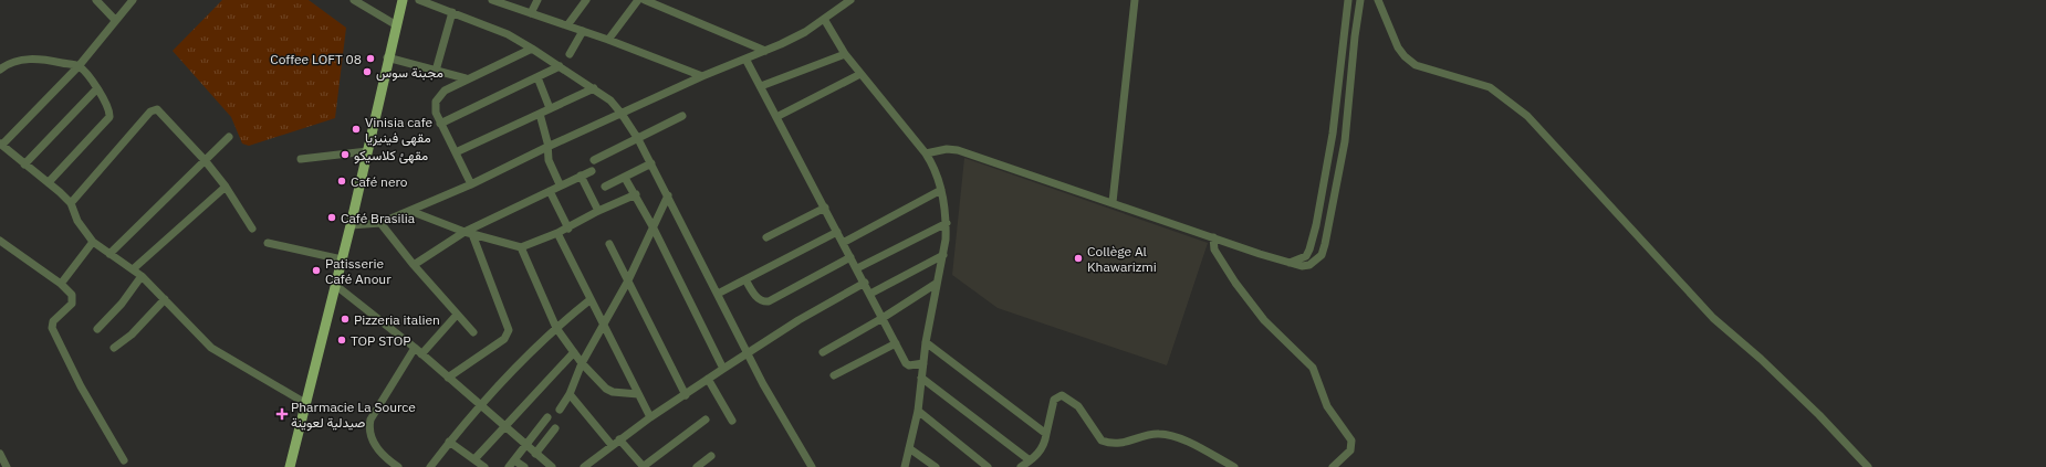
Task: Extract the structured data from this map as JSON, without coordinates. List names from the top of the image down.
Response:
{
  "places": {
    "other": [
      "Coffee LOFT 08",
      "مجبنة سوس",
      "Vinisia cafe مقهى فينيزيا",
      "مقهئ كلاسيكو",
      "Café nero",
      "Café Brasilia",
      "Collège Al Khawarizmi",
      "Patisserie Café Anour",
      "Pizzeria italien",
      "TOP STOP"
    ],
    "health": ["Pharmacie La Source صيدلية لعوينة"]
  }
}
